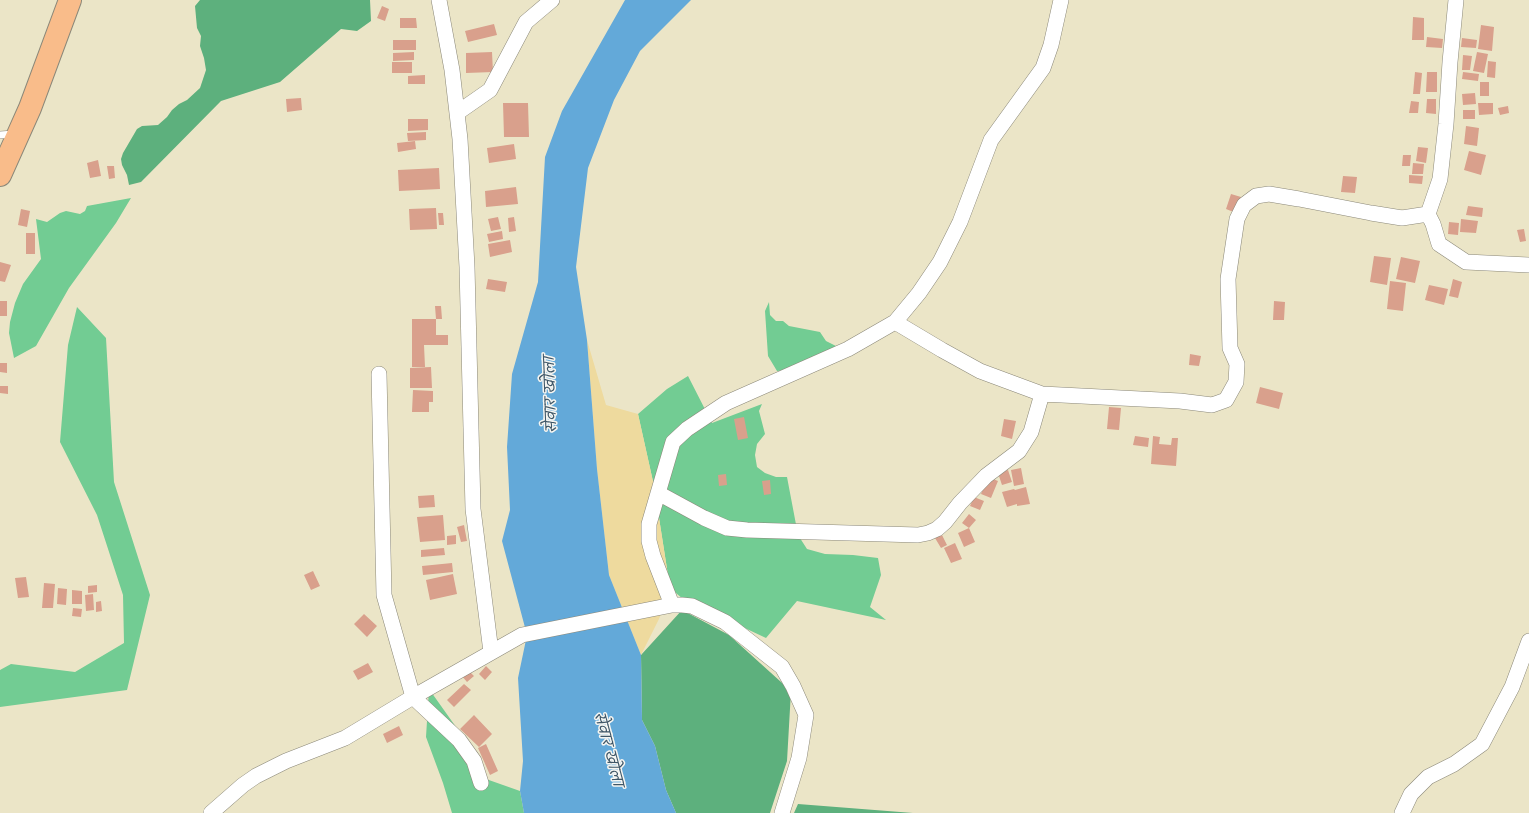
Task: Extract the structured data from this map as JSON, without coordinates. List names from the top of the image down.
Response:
{
  "water": ["सेवार खोला"]
}
